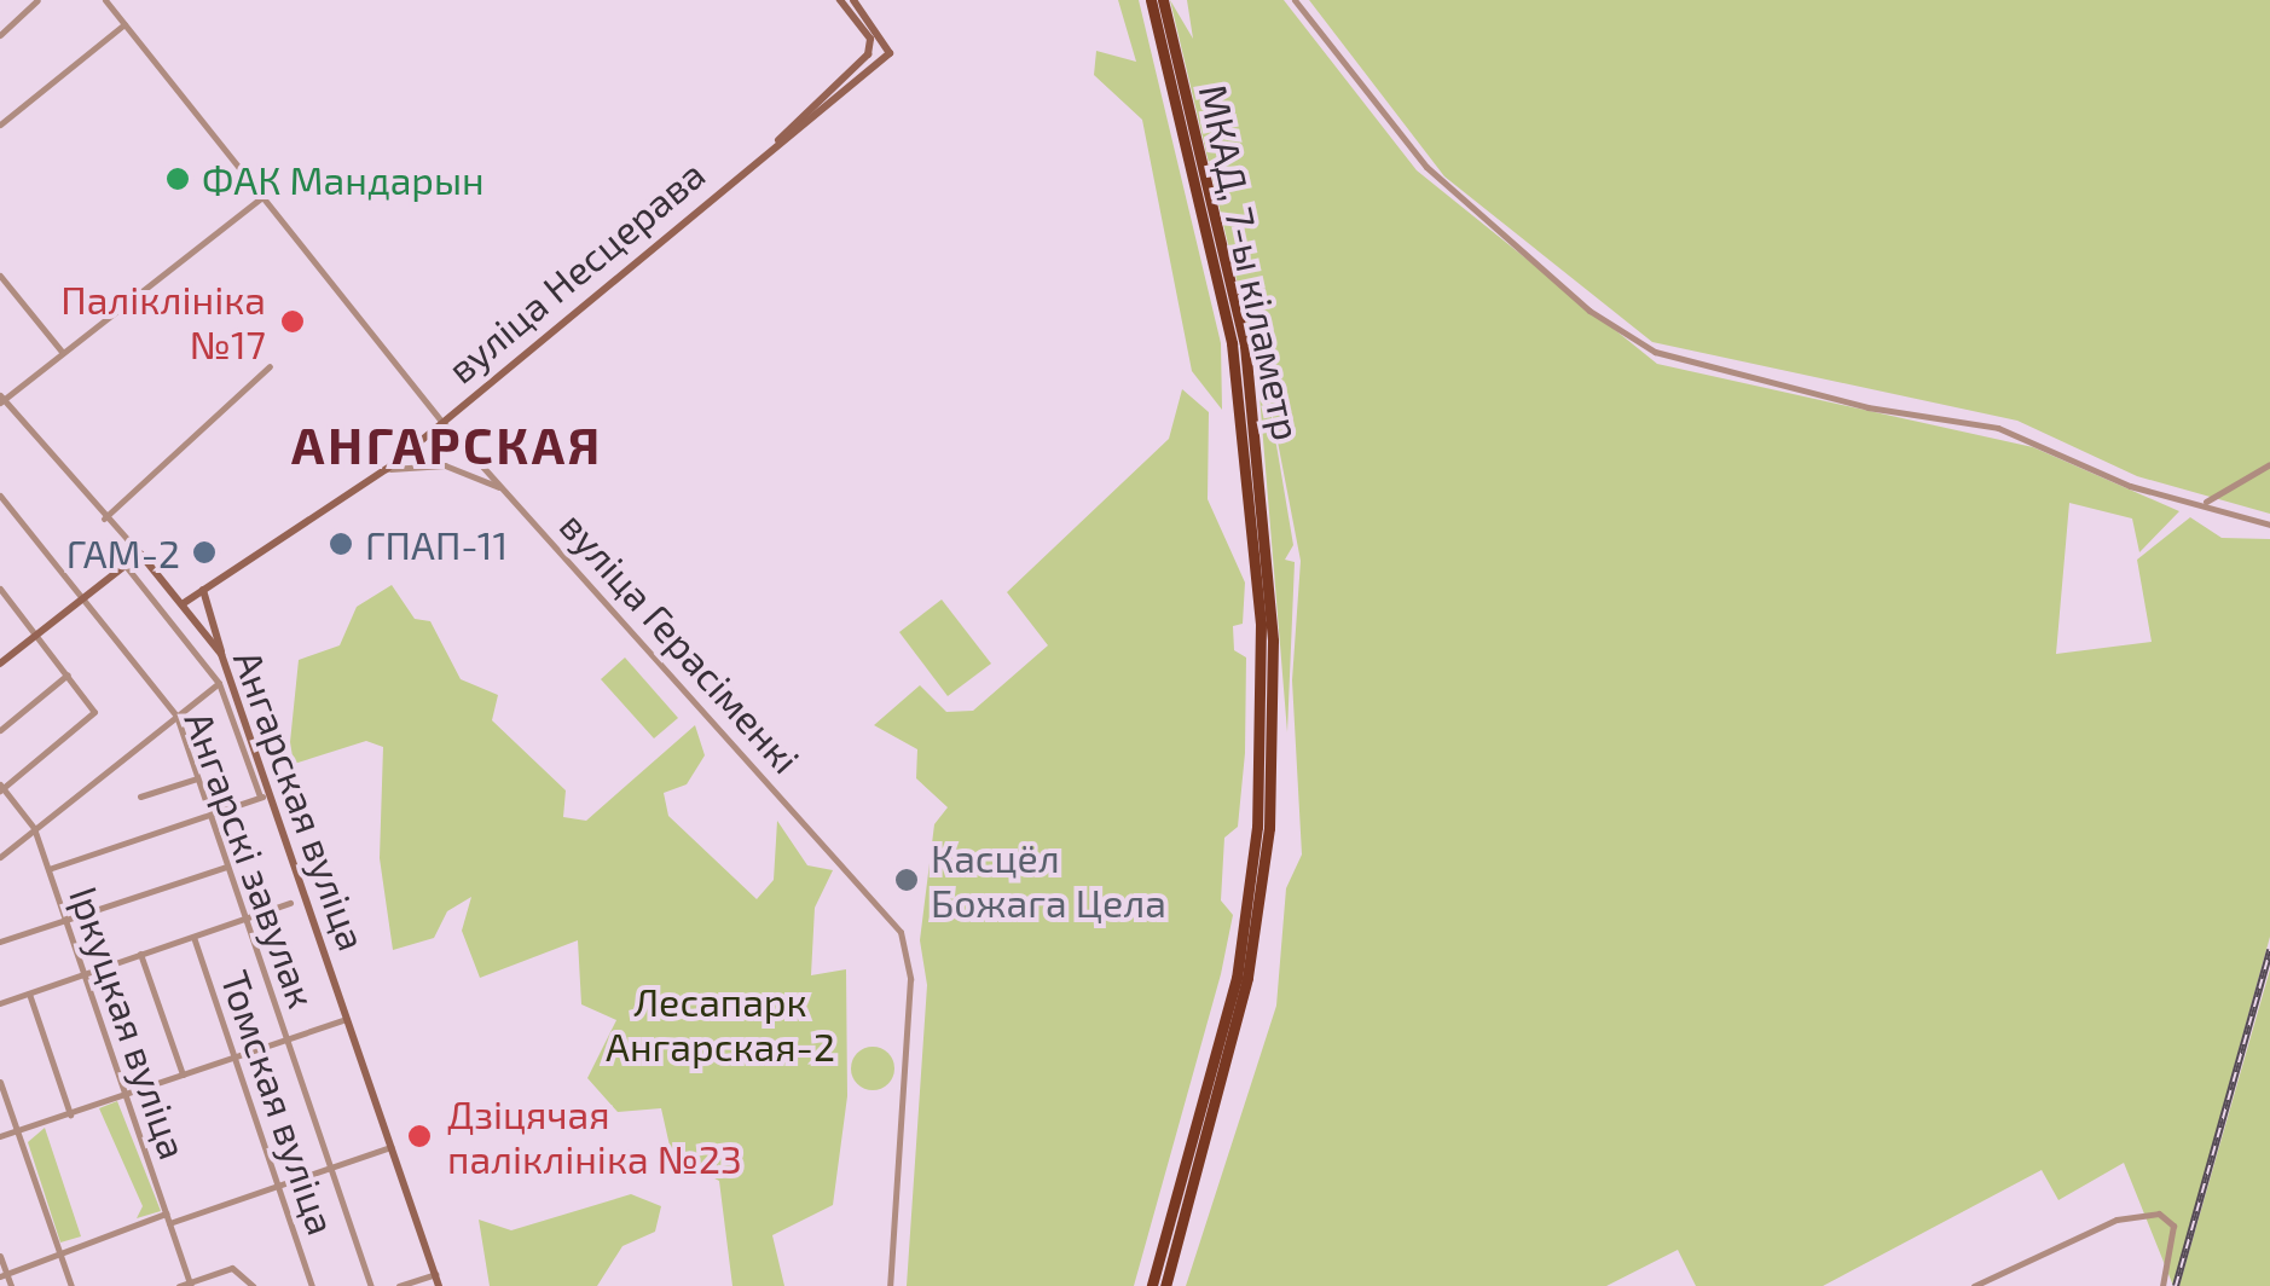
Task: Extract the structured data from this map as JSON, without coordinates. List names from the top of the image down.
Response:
{
  "streets": {
    "highway": ["МКАД, 7-ы кіламетр"],
    "main road": ["вуліца Несцерава", "Ангарская вуліца"],
    "street": [
      "вуліца Герасіменкі",
      "Ангарскі завулак",
      "Іркуцкая вуліца",
      "Томская вуліца"
    ]
  },
  "crossings": [
    ["вуліца Несцерава", "вуліца Герасіменкі"],
    ["вуліца Несцерава", "Ангарская вуліца"]
  ],
  "districts": ["АНГАРСКАЯ"],
  "parks": ["Лесапарк Ангарская-2"],
  "places": [
    "ФАК Мандарын",
    "Паліклініка №17",
    "ГПАП-11",
    "ГАМ-2",
    "Касцёл Божага Цела",
    "Дзіцячая паліклініка №23"
  ]
}
